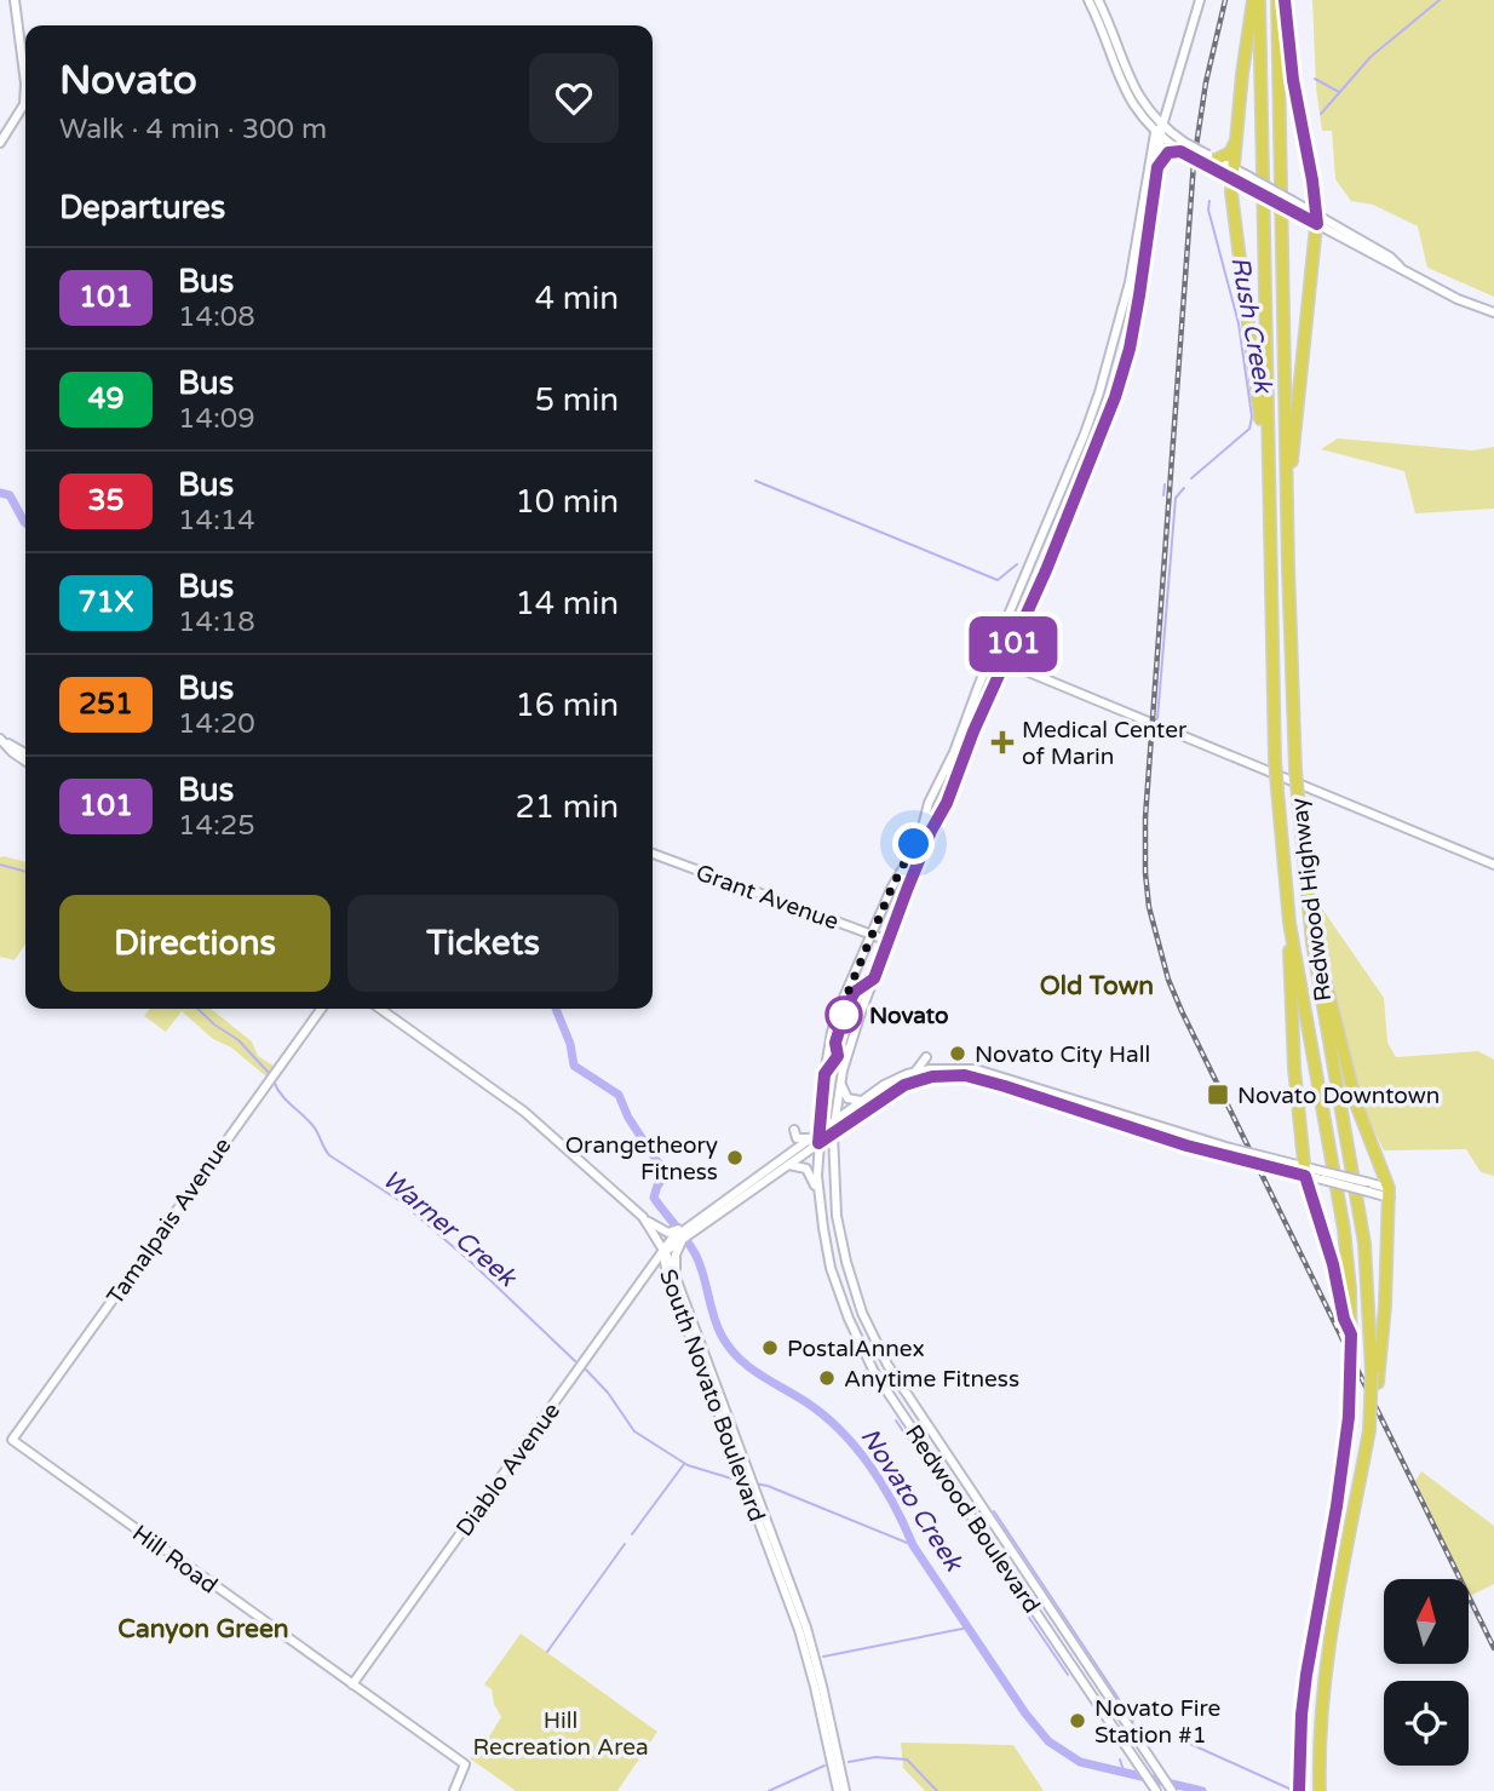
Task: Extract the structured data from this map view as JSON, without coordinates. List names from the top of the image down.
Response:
{
  "streets": {
    "highway": ["Redwood Highway"],
    "main road": [
      "Grant Avenue",
      "Tamalpais Avenue",
      "South Novato Boulevard",
      "Diablo Avenue",
      "Redwood Boulevard",
      "Hill Road"
    ]
  },
  "crossings": [
    ["Grant Avenue", "Redwood Boulevard"],
    ["Tamalpais Avenue", "Hill Road"],
    ["South Novato Boulevard", "Diablo Avenue"],
    ["Diablo Avenue", "Redwood Boulevard"],
    ["Diablo Avenue", "Hill Road"]
  ],
  "districts": ["Old Town", "Canyon Green"],
  "water": ["Rush Creek", "Warner Creek", "Novato Creek"],
  "parks": ["Hill Recreation Area"],
  "places": {
    "health": ["Medical Center of Marin"],
    "other": [
      "Novato",
      "Novato City Hall",
      "Orangetheory Fitness",
      "PostalAnnex",
      "Anytime Fitness",
      "Novato Fire Station #1"
    ],
    "transit": ["Novato Downtown"]
  },
  "lines": ["bus line 101"],
  "north": "top",
  "page": {
    "on_map": "101",
    "heading": [
      ["Novato", "Walk · 4 min · 300 m"],
      "Departures"
    ],
    "list": [
      {
        "mark": "101",
        "name": "Bus",
        "note": "14:08",
        "value": "4 min"
      },
      {
        "mark": "49",
        "name": "Bus",
        "note": "14:09",
        "value": "5 min"
      },
      {
        "mark": "35",
        "name": "Bus",
        "note": "14:14",
        "value": "10 min"
      },
      {
        "mark": "71X",
        "name": "Bus",
        "note": "14:18",
        "value": "14 min"
      },
      {
        "mark": "251",
        "name": "Bus",
        "note": "14:20",
        "value": "16 min"
      },
      {
        "mark": "101",
        "name": "Bus",
        "note": "14:25",
        "value": "21 min"
      }
    ],
    "buttons": ["Directions", "Tickets"]
  }
}
